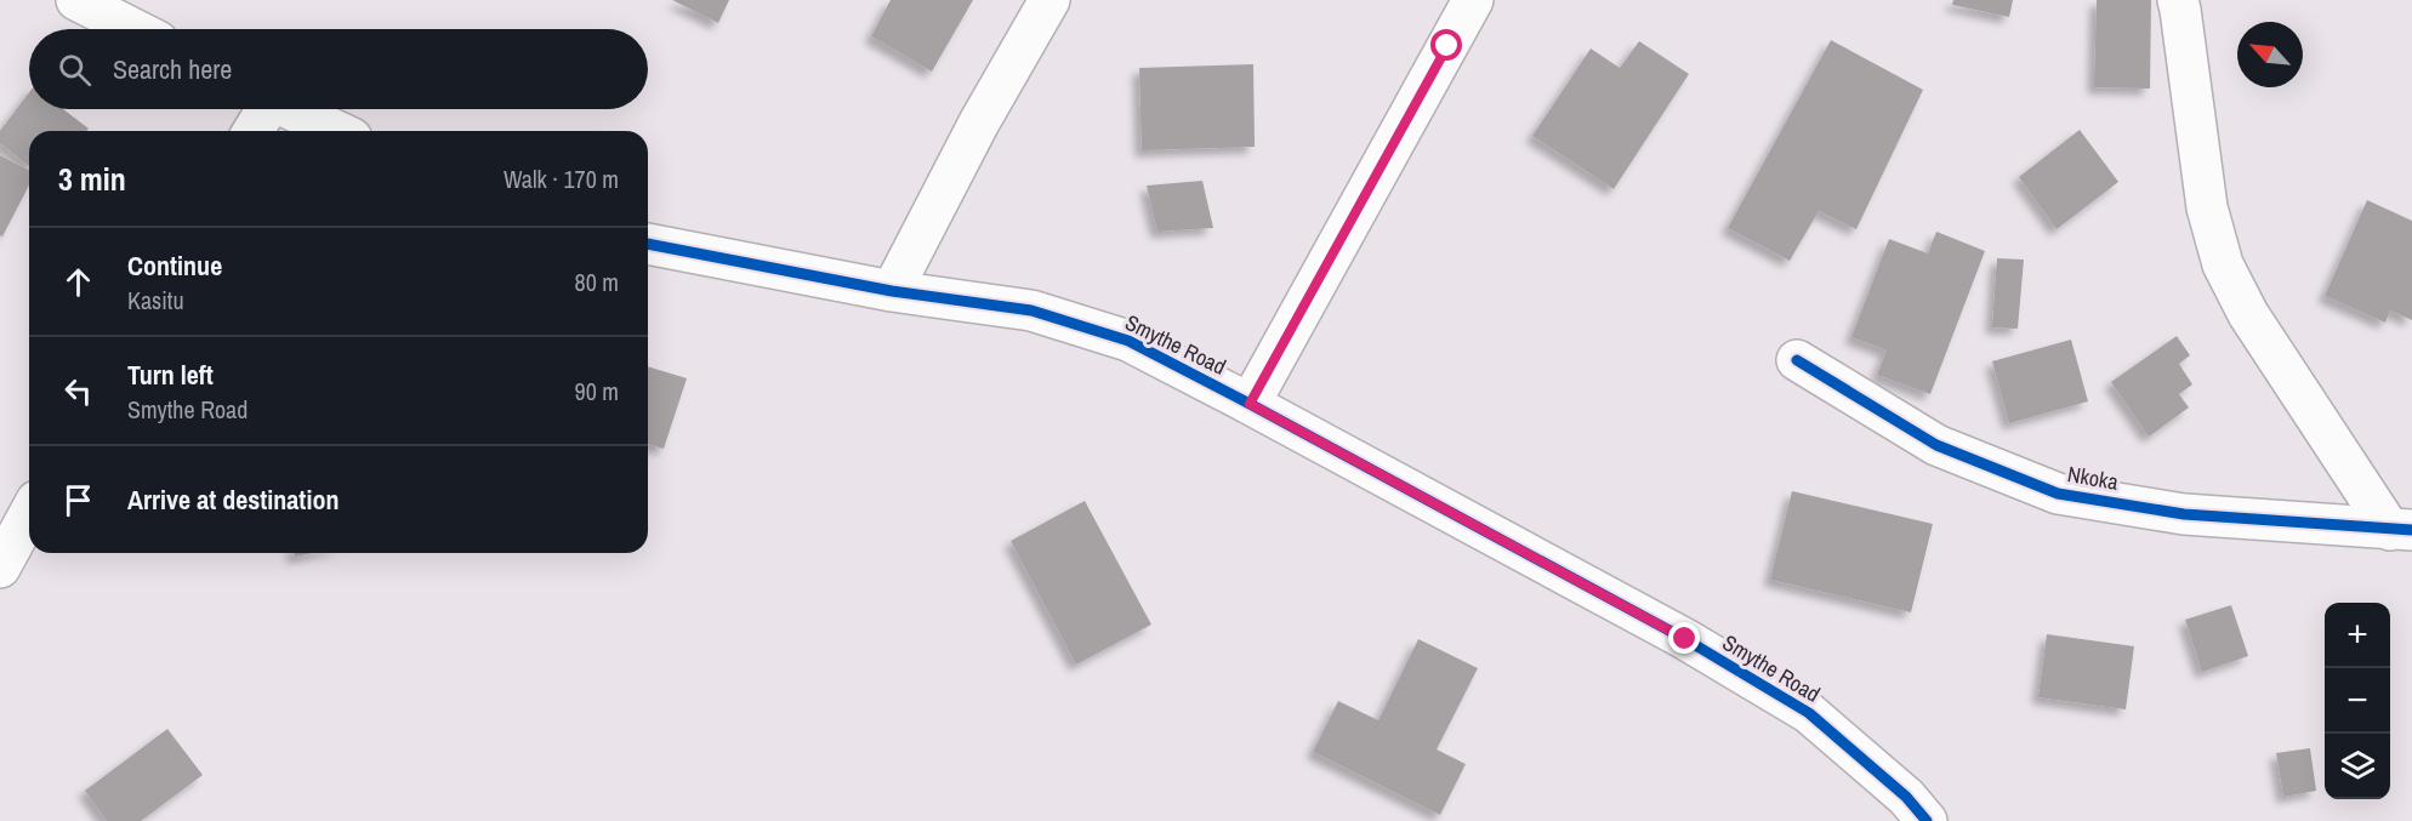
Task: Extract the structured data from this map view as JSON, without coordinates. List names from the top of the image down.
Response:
{
  "streets": {
    "street": ["Smythe Road", "Nkoka"]
  },
  "north": "top left",
  "page": {
    "search": "Search here",
    "heading": ["3 min", "Walk · 170 m"],
    "list": [
      ["Continue", "Kasitu", "80 m"],
      ["Turn left", "Smythe Road", "90 m"],
      "Arrive at destination"
    ],
    "map_buttons": ["+", "−"]
  }
}
